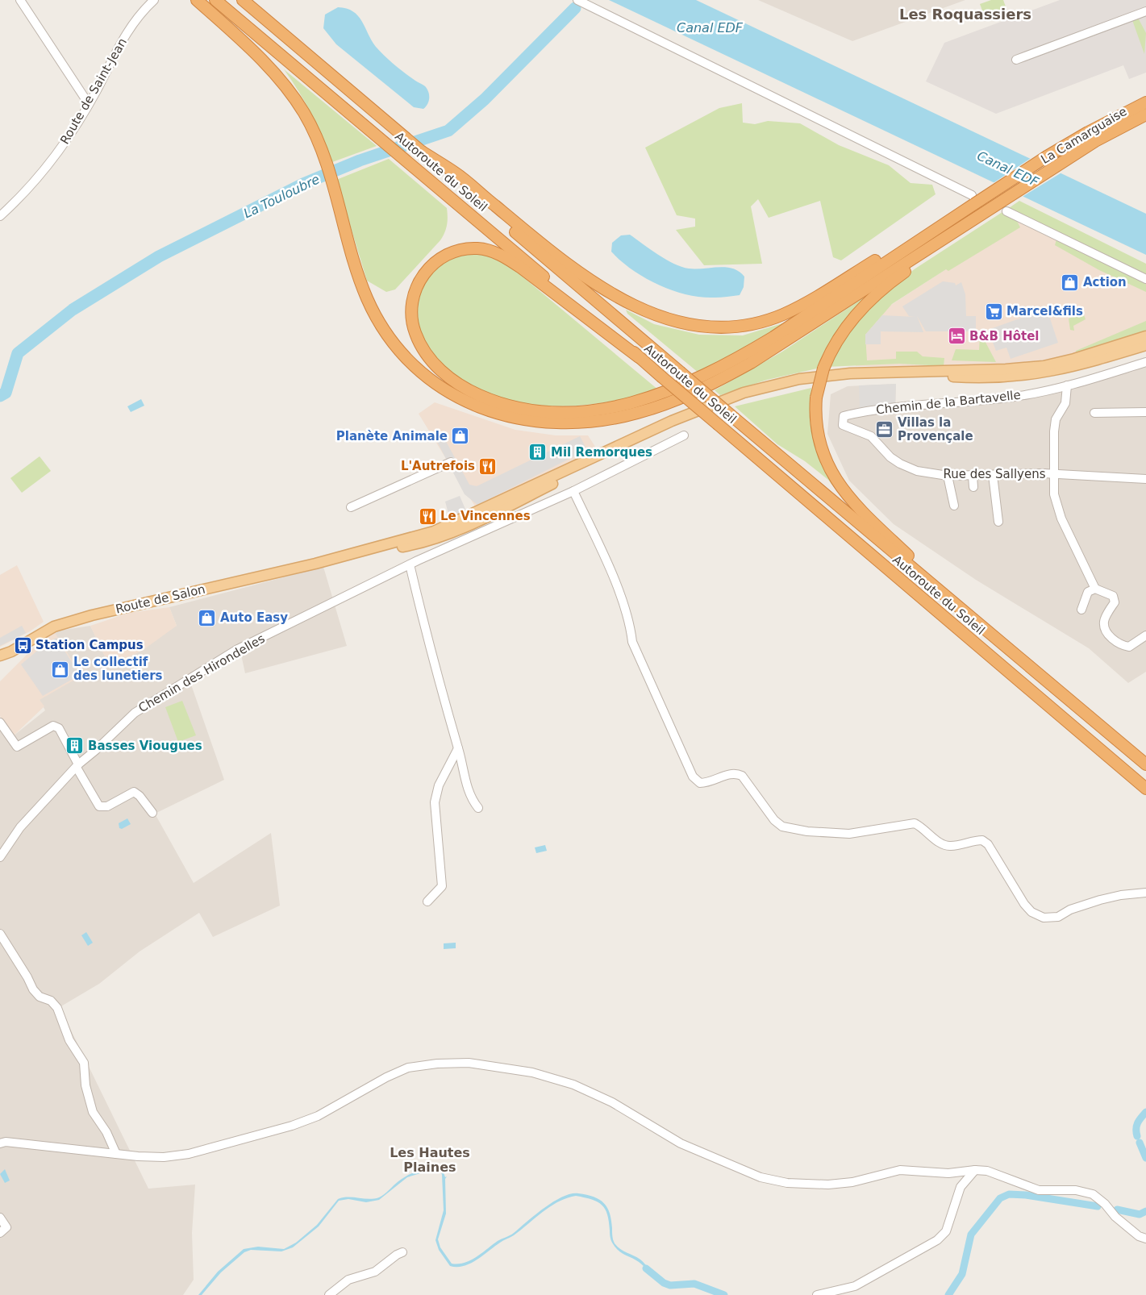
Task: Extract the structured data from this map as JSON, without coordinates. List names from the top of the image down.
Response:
{
  "streets": {
    "highway": ["La Camarguaise", "Autoroute du Soleil"],
    "main road": ["Route de Salon"],
    "street": [
      "Route de Saint-Jean",
      "Chemin de la Bartavelle",
      "Rue des Sallyens",
      "Chemin des Hirondelles"
    ]
  },
  "crossings": [
    ["Chemin de la Bartavelle", "Rue des Sallyens"]
  ],
  "districts": ["Les Roquassiers", "Les Hautes Plaines"],
  "water": ["Canal EDF", "La Touloubre"],
  "places": {
    "shop": [
      "Action",
      "Planète Animale",
      "Auto Easy",
      "Le collectif des lunetiers"
    ],
    "supermarket": ["Marcel&fils"],
    "hotel": ["B&B Hôtel"],
    "office": ["Villas la Provençale"],
    "building": ["Mil Remorques", "Basses Viougues"],
    "restaurant": ["L'Autrefois", "Le Vincennes"],
    "bus stop": ["Station Campus"]
  }
}
